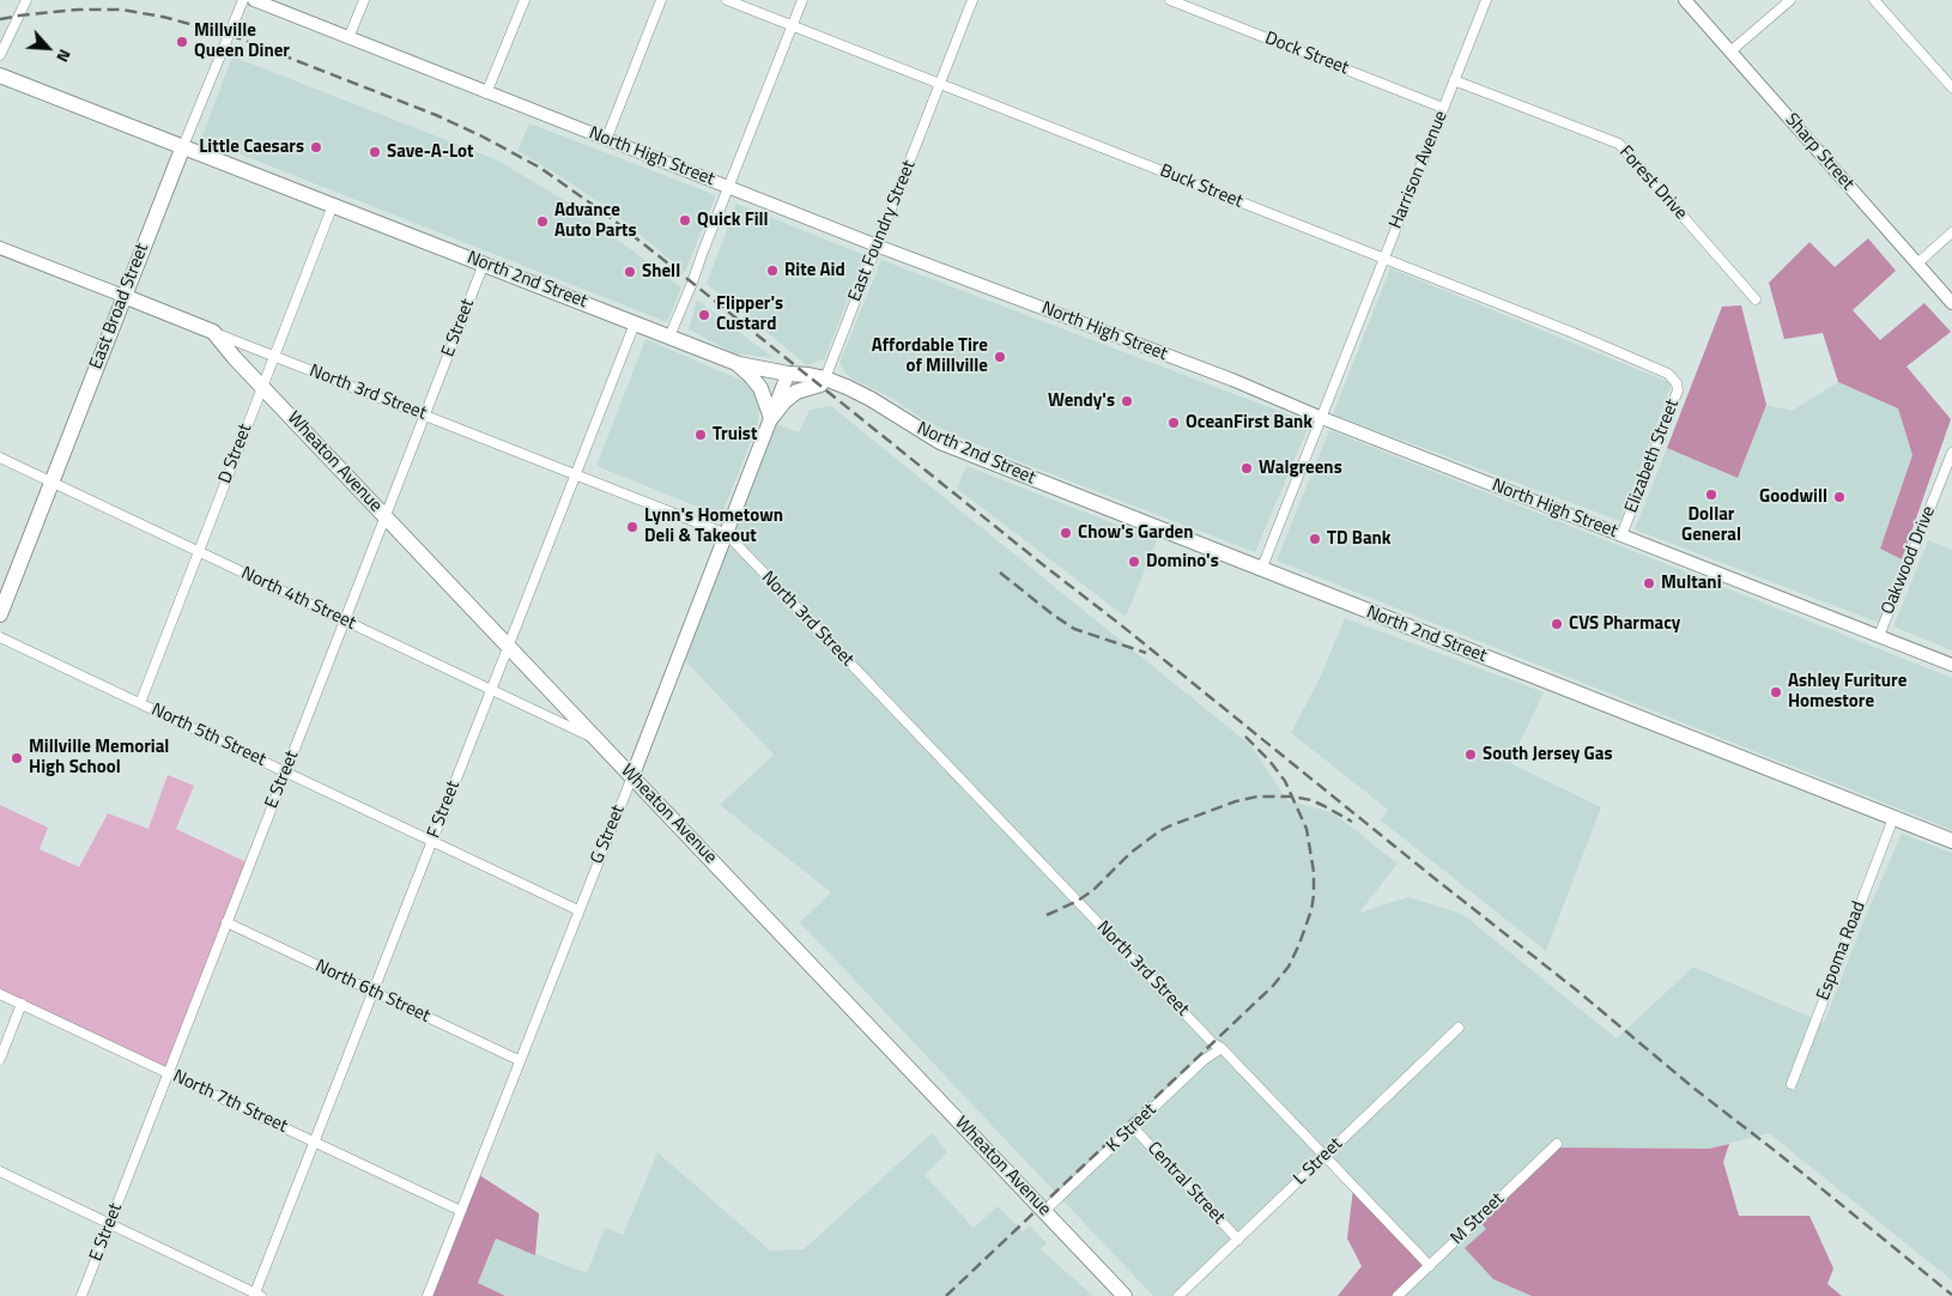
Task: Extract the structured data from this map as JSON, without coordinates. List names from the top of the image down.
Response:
{
  "streets": {
    "main road": [
      "North 2nd Street",
      "East Broad Street",
      "North 3rd Street",
      "Wheaton Avenue",
      "G Street"
    ],
    "street": [
      "Dock Street",
      "Sharp Street",
      "North High Street",
      "Harrison Avenue",
      "Forest Drive",
      "Buck Street",
      "East Foundry Street",
      "E Street",
      "D Street",
      "Elizabeth Street",
      "Oakwood Drive",
      "North 4th Street",
      "North 5th Street",
      "F Street",
      "Espoma Road",
      "North 6th Street",
      "North 7th Street",
      "K Street",
      "L Street",
      "Central Street",
      "M Street"
    ]
  },
  "crossings": [
    ["Dock Street", "Harrison Avenue"],
    ["North High Street", "Harrison Avenue"],
    ["North High Street", "East Foundry Street"],
    ["North High Street", "Elizabeth Street"],
    ["North High Street", "Oakwood Drive"],
    ["Harrison Avenue", "Forest Drive"],
    ["Harrison Avenue", "Buck Street"],
    ["Harrison Avenue", "North 2nd Street"],
    ["Buck Street", "East Foundry Street"],
    ["Buck Street", "Elizabeth Street"],
    ["East Foundry Street", "North 2nd Street"],
    ["North 2nd Street", "East Broad Street"],
    ["North 2nd Street", "E Street"],
    ["North 2nd Street", "D Street"],
    ["North 2nd Street", "F Street"],
    ["North 2nd Street", "G Street"],
    ["North 2nd Street", "Espoma Road"],
    ["East Broad Street", "North 3rd Street"],
    ["East Broad Street", "North 4th Street"],
    ["E Street", "North 3rd Street"],
    ["E Street", "Wheaton Avenue"],
    ["E Street", "North 4th Street"],
    ["E Street", "North 5th Street"],
    ["E Street", "North 6th Street"],
    ["E Street", "North 7th Street"],
    ["North 3rd Street", "D Street"],
    ["North 3rd Street", "Wheaton Avenue"],
    ["North 3rd Street", "F Street"],
    ["North 3rd Street", "G Street"],
    ["North 3rd Street", "K Street"],
    ["North 3rd Street", "L Street"],
    ["North 3rd Street", "M Street"],
    ["D Street", "Wheaton Avenue"],
    ["D Street", "North 4th Street"],
    ["D Street", "North 5th Street"],
    ["Wheaton Avenue", "North 4th Street"],
    ["Wheaton Avenue", "F Street"],
    ["Wheaton Avenue", "G Street"],
    ["Wheaton Avenue", "K Street"],
    ["North 4th Street", "F Street"],
    ["North 5th Street", "F Street"],
    ["North 5th Street", "G Street"],
    ["F Street", "North 6th Street"],
    ["F Street", "North 7th Street"],
    ["G Street", "North 6th Street"],
    ["G Street", "North 7th Street"],
    ["K Street", "Central Street"],
    ["L Street", "Central Street"]
  ],
  "places": [
    "Millville Queen Diner",
    "Little Caesars",
    "Save-A-Lot",
    "Quick Fill",
    "Advance Auto Parts",
    "Rite Aid",
    "Shell",
    "Flipper's Custard",
    "Affordable Tire of Millville",
    "Wendy's",
    "OceanFirst Bank",
    "Truist",
    "Walgreens",
    "Dollar General",
    "Goodwill",
    "Lynn's Hometown Deli & Takeout",
    "Chow's Garden",
    "TD Bank",
    "Domino's",
    "Multani",
    "CVS Pharmacy",
    "Ashley Furiture Homestore",
    "South Jersey Gas",
    "Millville Memorial High School"
  ],
  "north": "bottom right"
}
